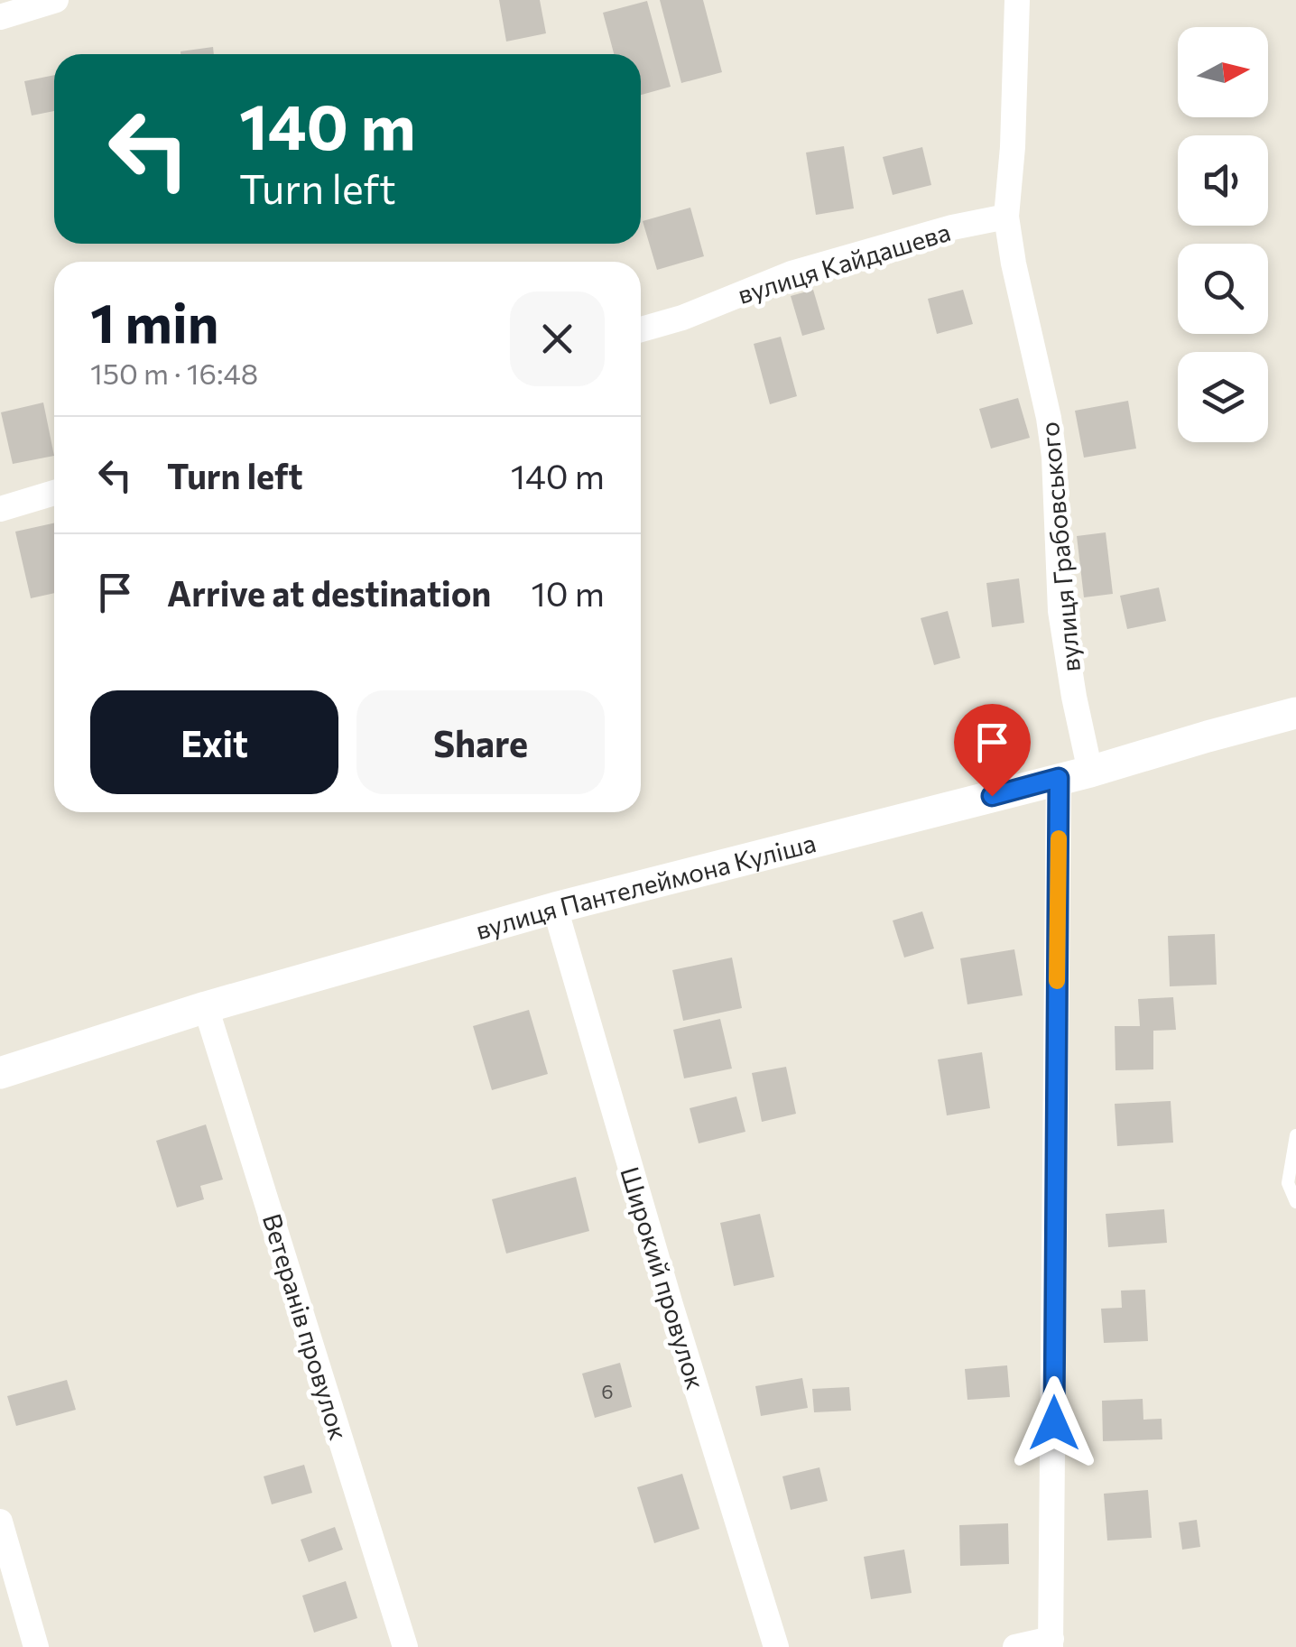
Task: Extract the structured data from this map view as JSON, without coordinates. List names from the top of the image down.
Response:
{
  "streets": {
    "street": [
      "вулиця Кайдашева",
      "вулиця Грабовського",
      "вулиця Пантелеймона Куліша",
      "Широкий провулок",
      "Ветеранів провулок"
    ]
  },
  "crossings": [
    ["вулиця Кайдашева", "вулиця Грабовського"],
    ["вулиця Грабовського", "вулиця Пантелеймона Куліша"],
    ["вулиця Пантелеймона Куліша", "Широкий провулок"],
    ["вулиця Пантелеймона Куліша", "Ветеранів провулок"]
  ],
  "house_numbers": ["6"],
  "north": "right",
  "page": {
    "turn": ["140 m", "Turn left"],
    "heading": ["1 min", "150 m · 16:48"],
    "list": [
      {
        "name": "Turn left",
        "value": "140 m"
      },
      {
        "name": "Arrive at destination",
        "value": "10 m"
      }
    ],
    "buttons": ["Exit", "Share"]
  }
}
